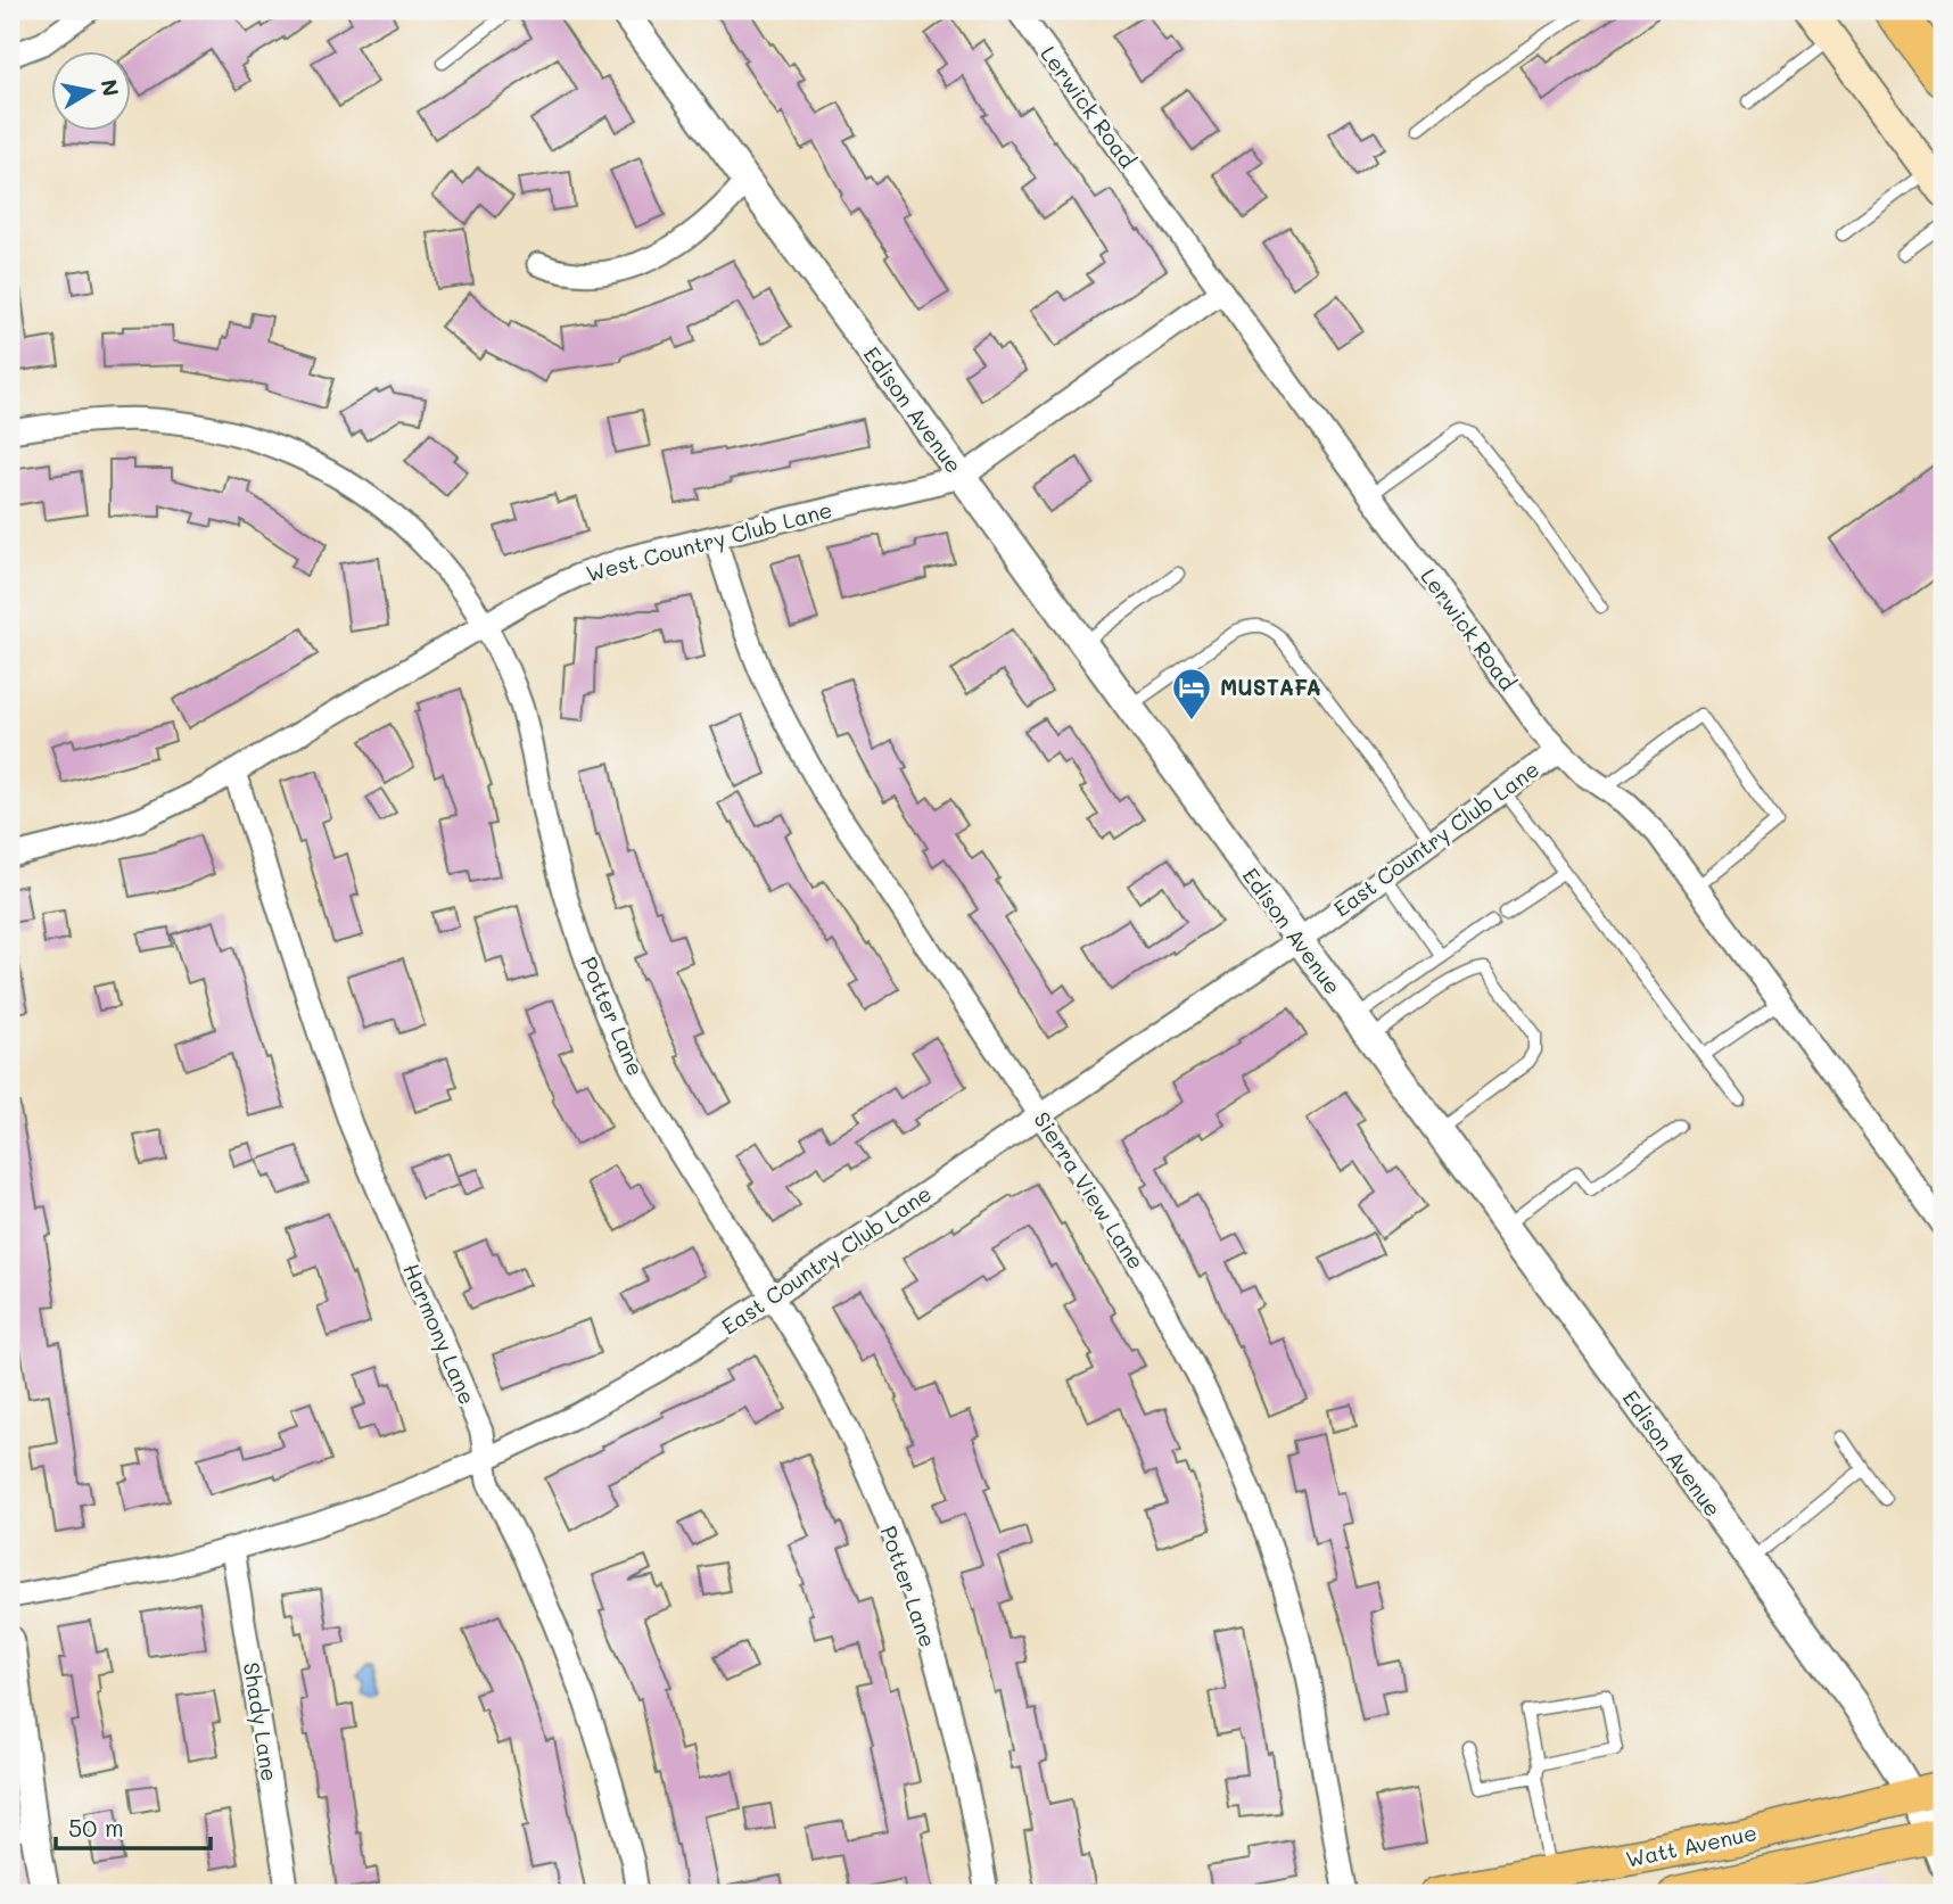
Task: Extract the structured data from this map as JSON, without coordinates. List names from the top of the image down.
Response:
{
  "streets": {
    "main road": ["Watt Avenue"],
    "street": [
      "Lerwick Road",
      "Edison Avenue",
      "West Country Club Lane",
      "East Country Club Lane",
      "Potter Lane",
      "Sierra View Lane",
      "Harmony Lane",
      "Shady Lane"
    ]
  },
  "crossings": [
    ["Lerwick Road", "West Country Club Lane"],
    ["Lerwick Road", "East Country Club Lane"],
    ["Edison Avenue", "West Country Club Lane"],
    ["Edison Avenue", "East Country Club Lane"],
    ["Edison Avenue", "Watt Avenue"],
    ["West Country Club Lane", "Potter Lane"],
    ["West Country Club Lane", "Sierra View Lane"],
    ["West Country Club Lane", "Harmony Lane"],
    ["East Country Club Lane", "Potter Lane"],
    ["East Country Club Lane", "Sierra View Lane"],
    ["East Country Club Lane", "Harmony Lane"],
    ["East Country Club Lane", "Shady Lane"]
  ],
  "places": {
    "hotel": ["MUSTAFA"]
  },
  "scale_bar": "50 m",
  "north": "right"
}
